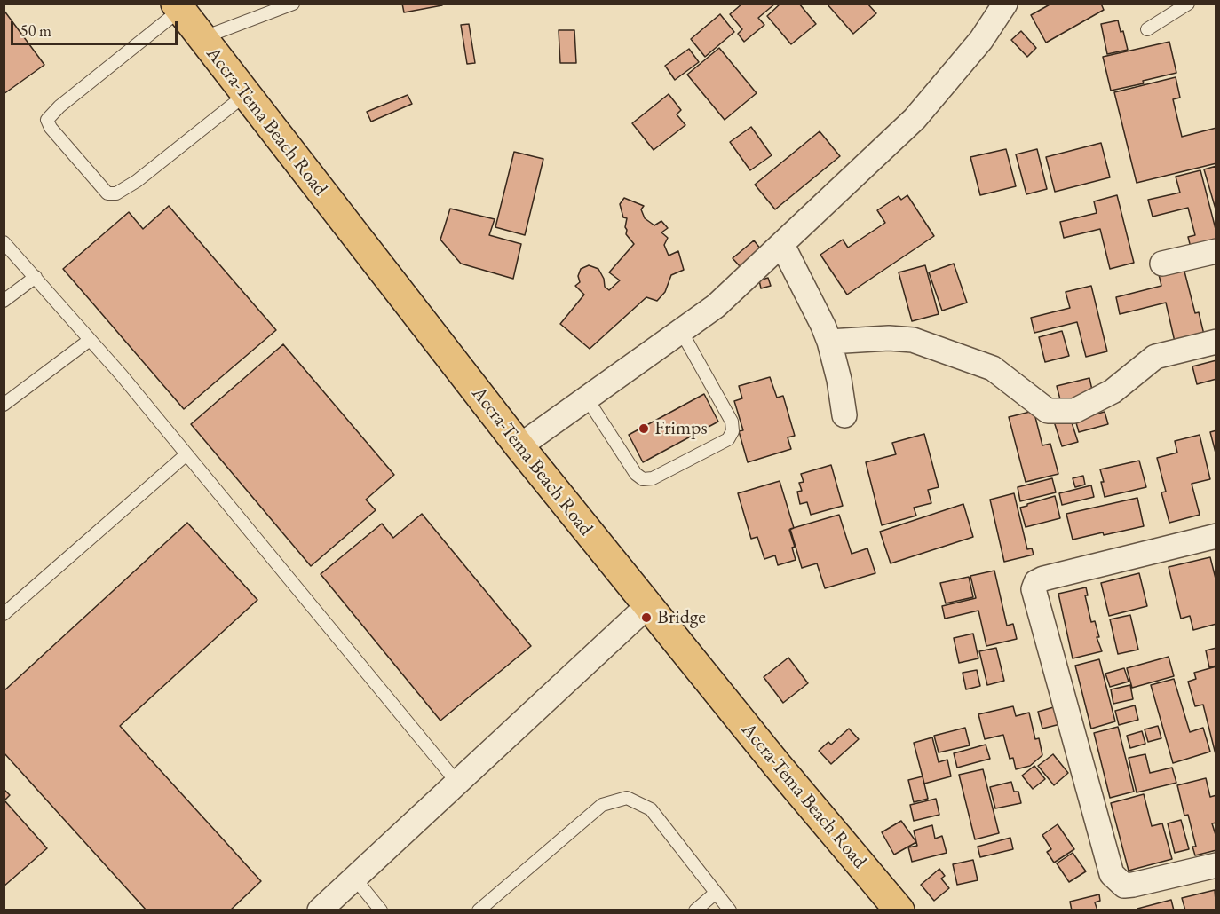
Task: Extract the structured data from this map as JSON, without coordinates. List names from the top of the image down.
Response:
{
  "streets": {
    "main road": ["Accra-Tema Beach Road"]
  },
  "places": ["Frimps", "Bridge"],
  "scale_bar": "50 m"
}
